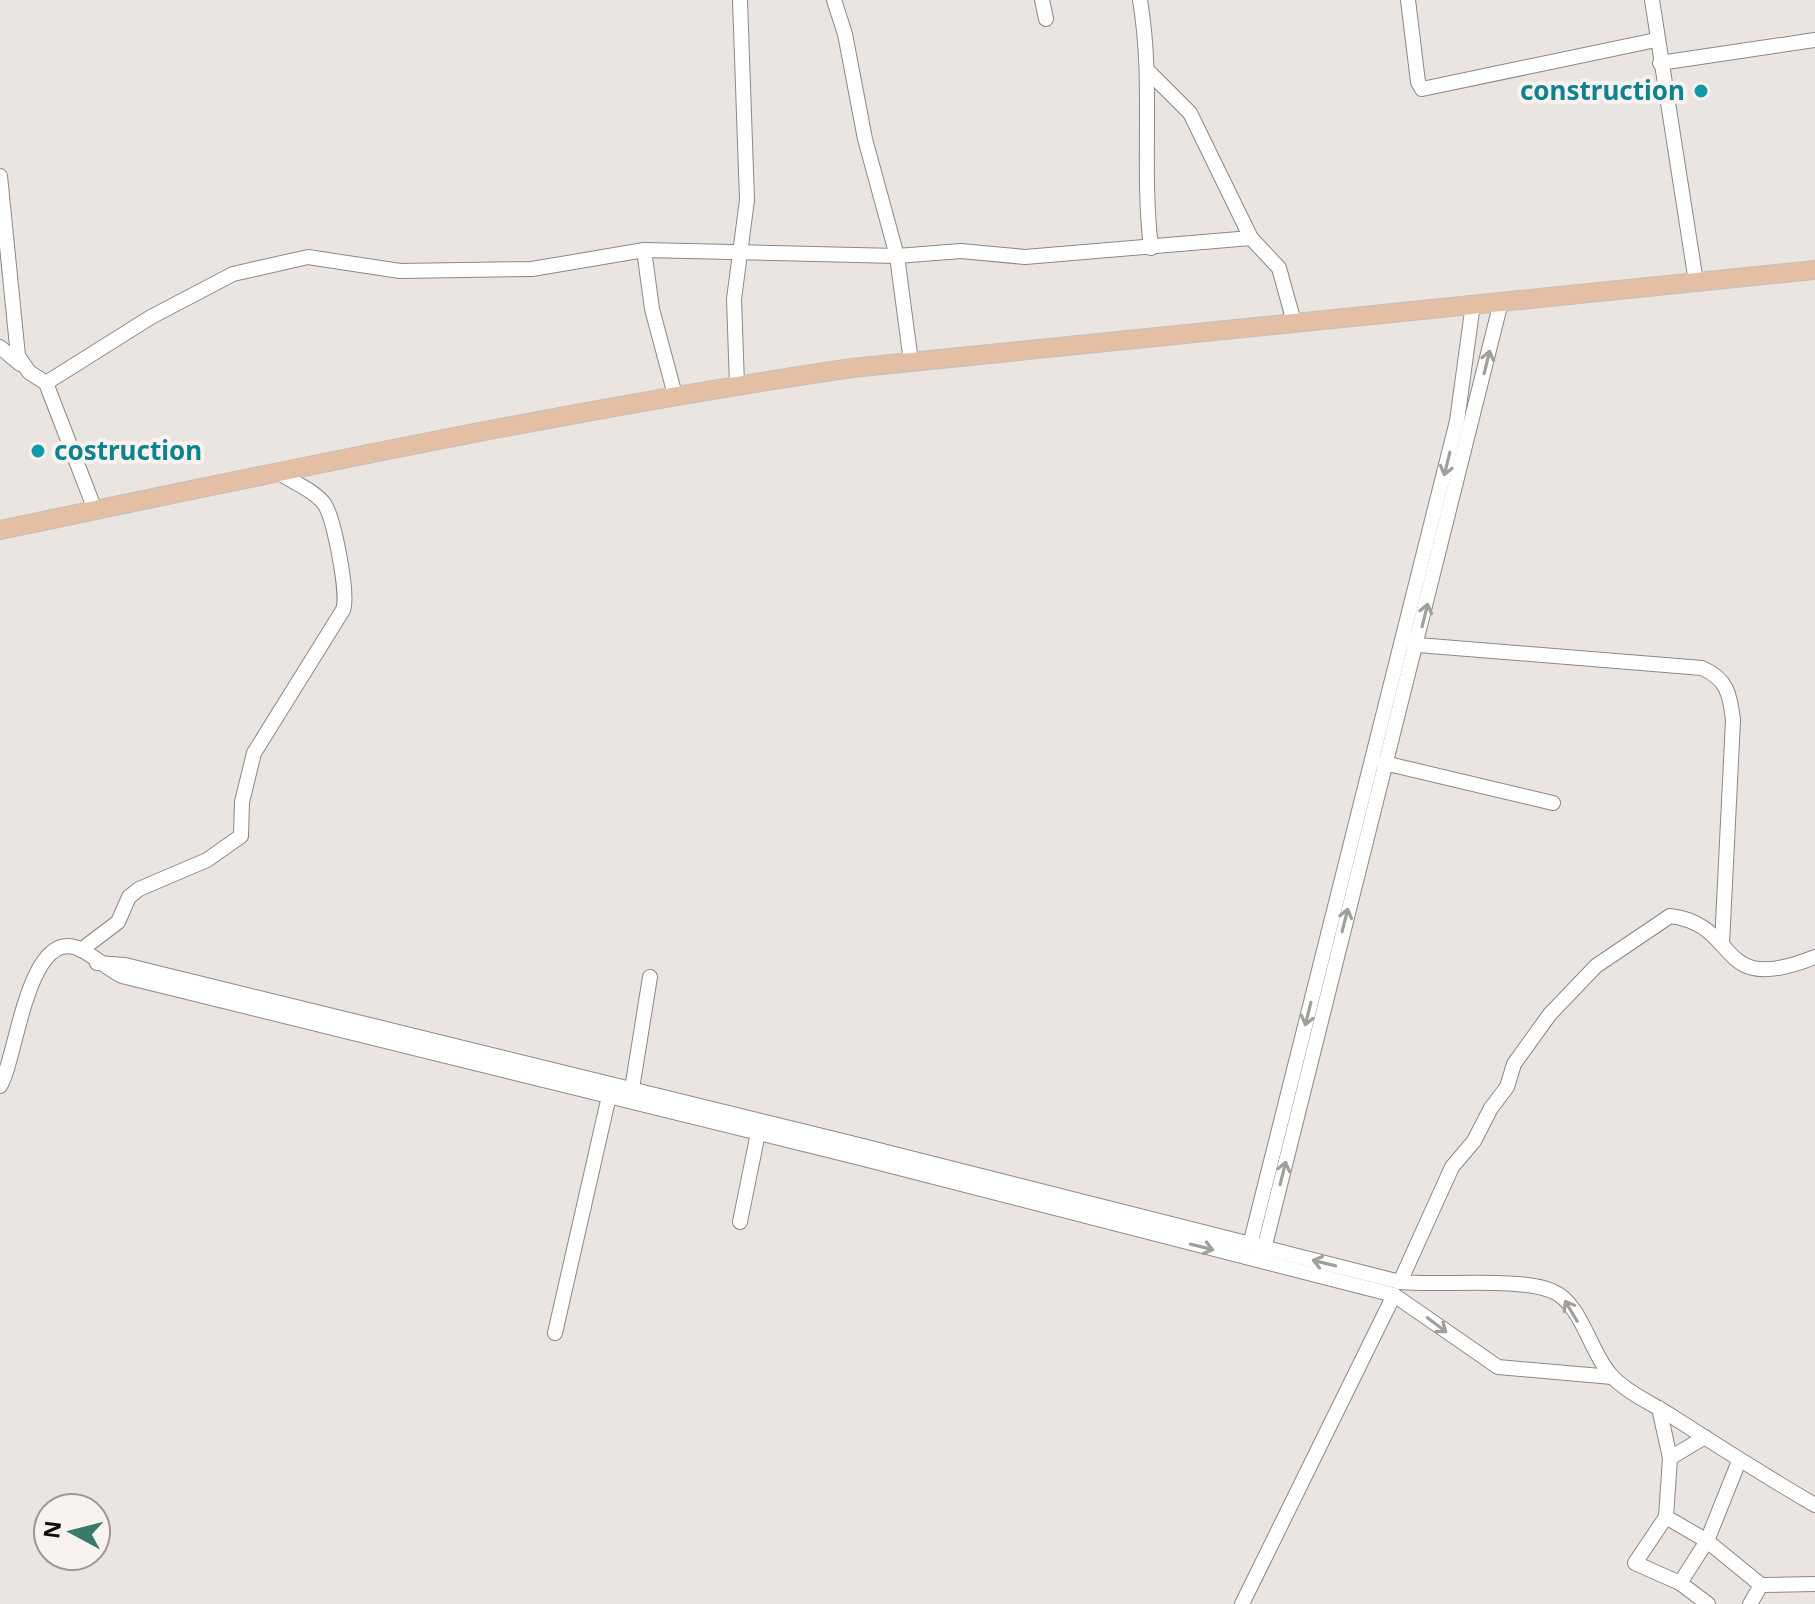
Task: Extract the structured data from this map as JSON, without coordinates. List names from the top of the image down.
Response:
{
  "places": ["construction", "costruction"],
  "north": "left"
}
